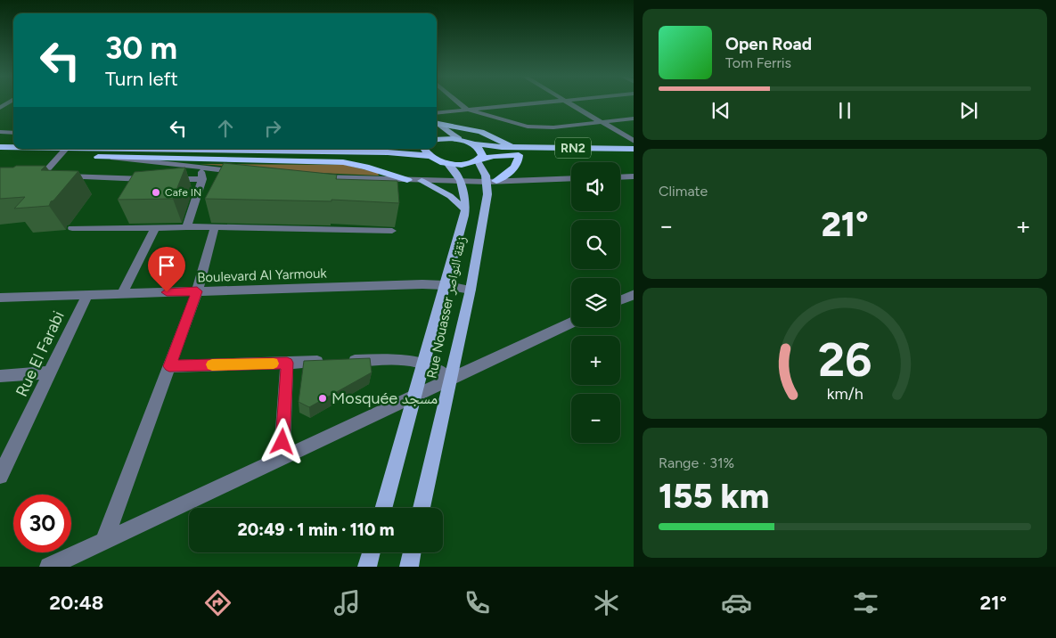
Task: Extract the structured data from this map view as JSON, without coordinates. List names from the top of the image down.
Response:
{
  "streets": {
    "highway": ["RN2"],
    "main road": ["Rue Nouasser زنقة النواصر"],
    "street": ["Boulevard Al Yarmouk", "Rue El Farabi"]
  },
  "crossings": [
    ["RN2", "Rue Nouasser زنقة النواصر"],
    ["Boulevard Al Yarmouk", "Rue Nouasser زنقة النواصر"],
    ["Boulevard Al Yarmouk", "Rue El Farabi"]
  ],
  "places": ["Cafe IN", "Mosquée مسجد"],
  "page": {
    "turn": ["30 m", "Turn left"],
    "song": ["Open Road", "Tom Ferris"],
    "tile": [
      "Climate",
      ["Range · 31%", "155 km"]
    ],
    "map_buttons": ["+", "−"],
    "heat": ["−", "21°", "+"],
    "limit": "30",
    "trip": "20:49 · 1 min · 110 m",
    "tabs": ["20:48", "21°"],
    "gauge": ["26", "km/h"]
  }
}
